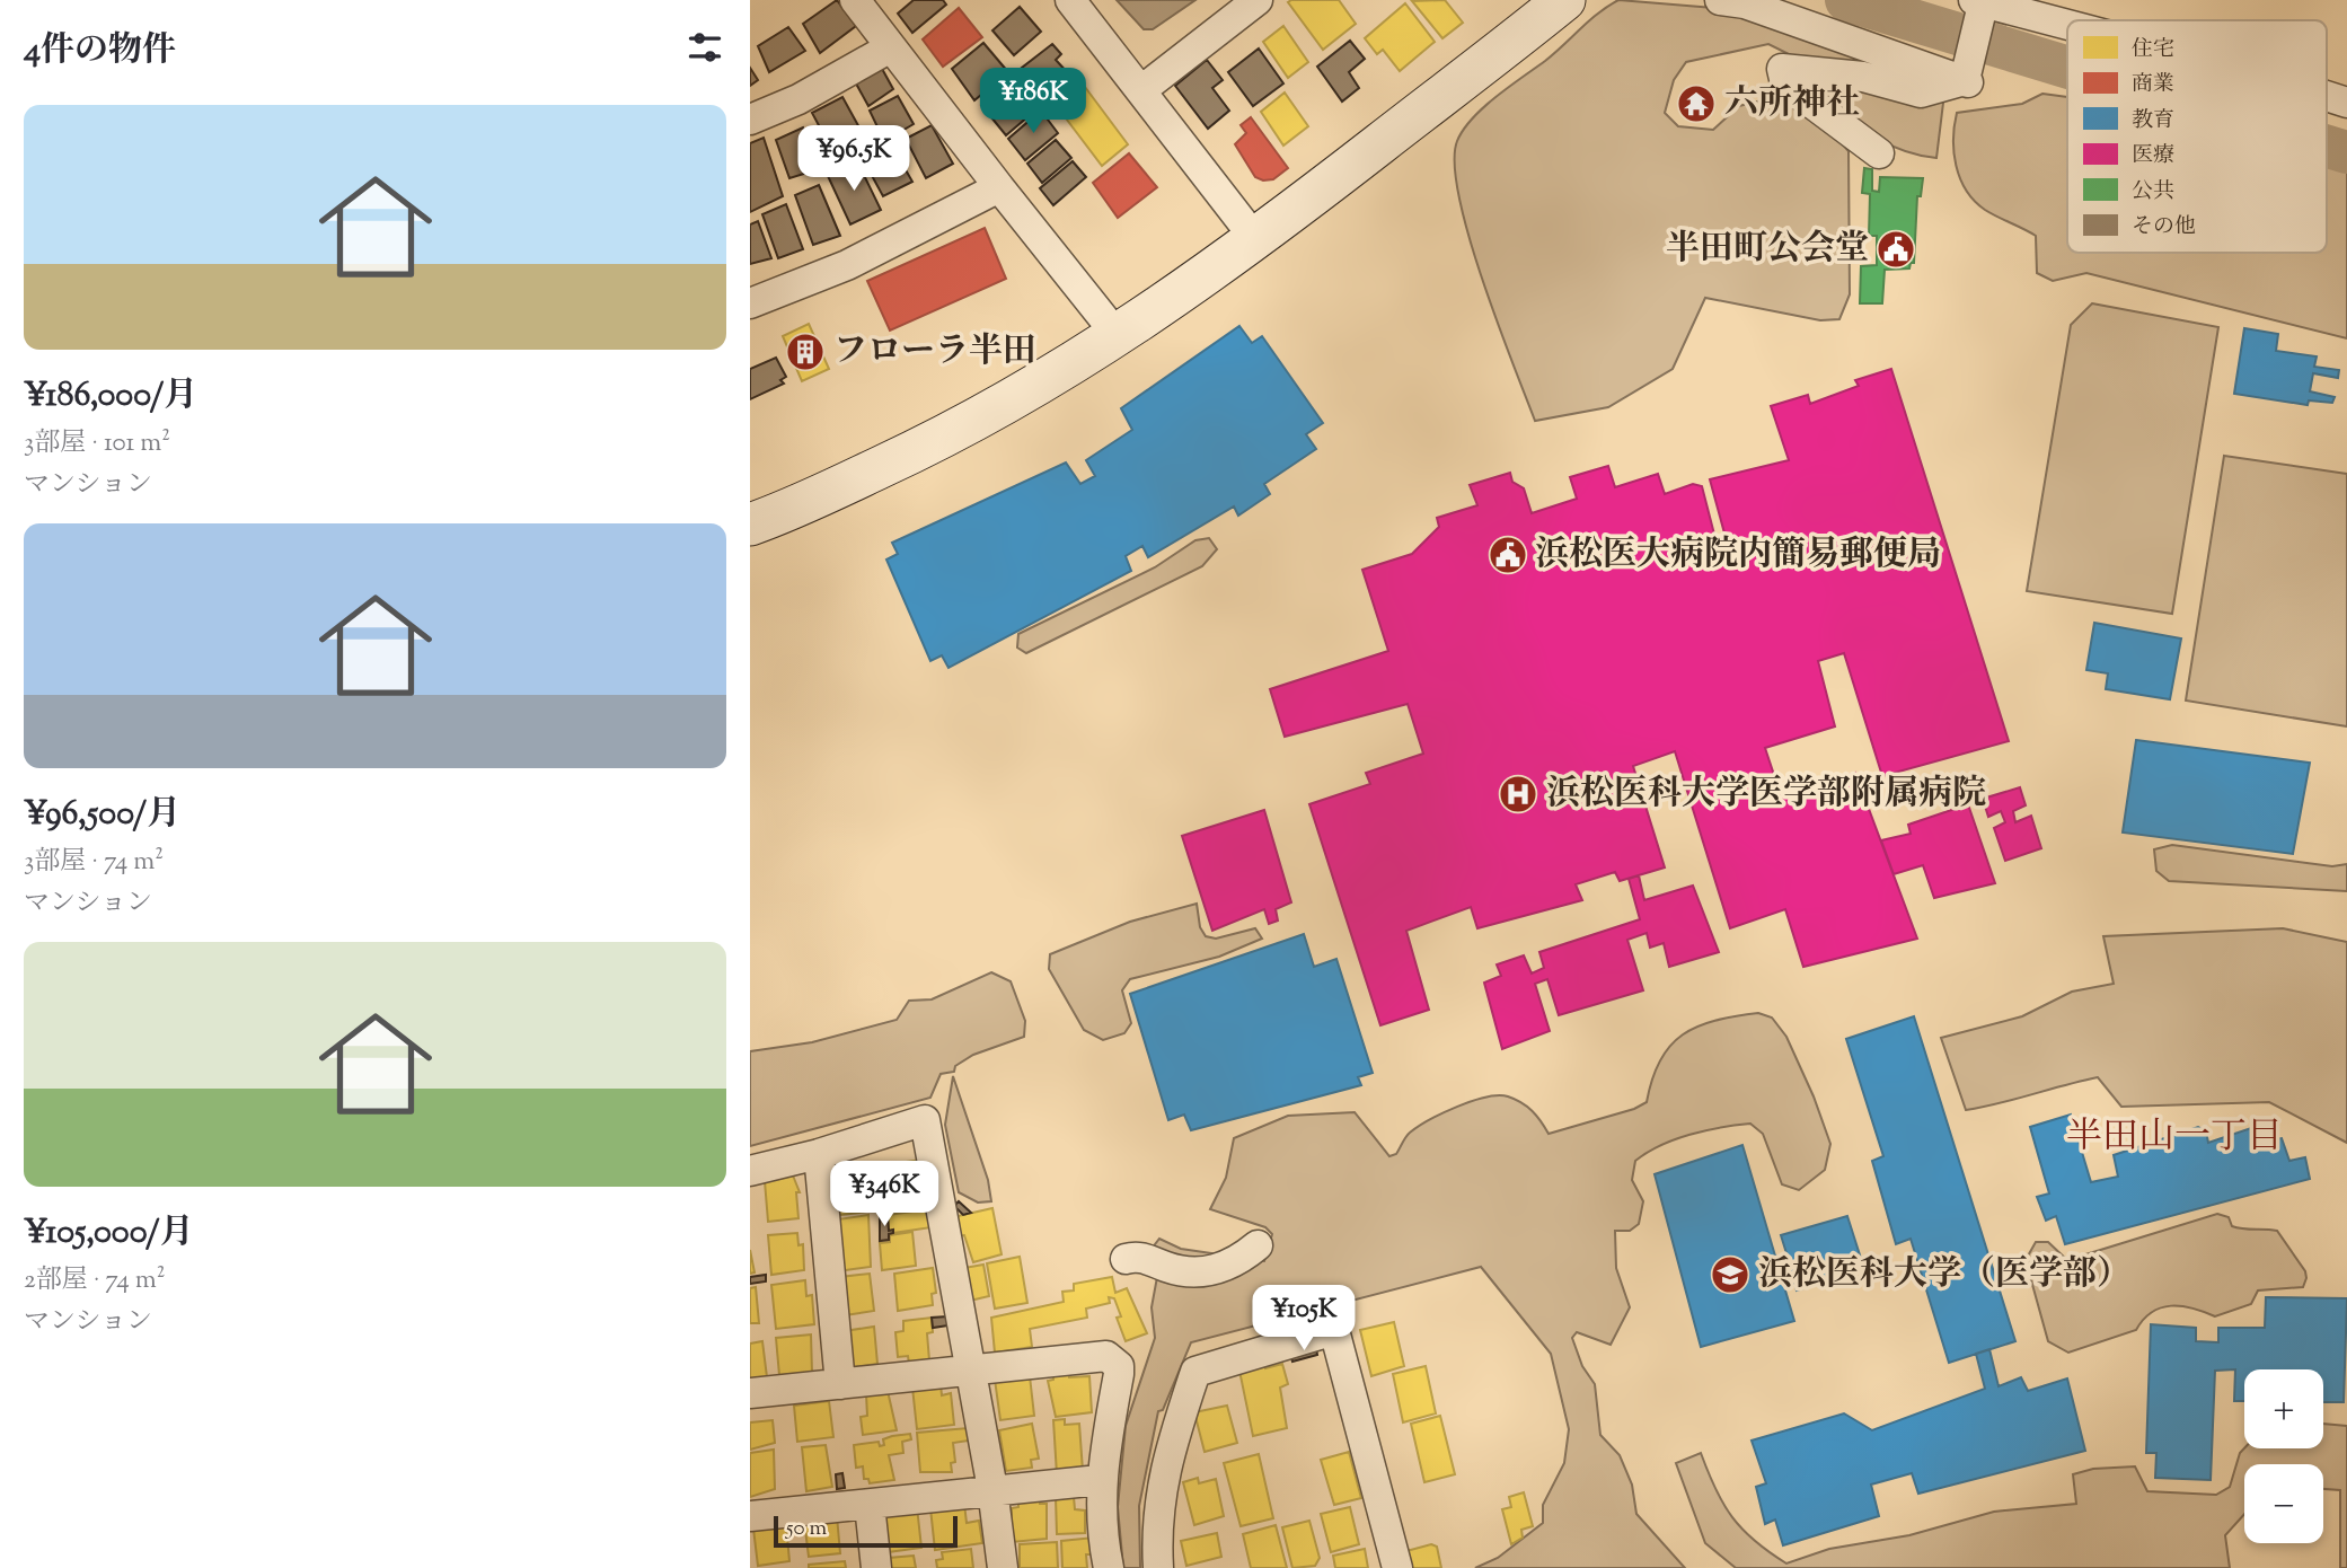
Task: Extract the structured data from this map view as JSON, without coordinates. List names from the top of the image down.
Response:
{
  "districts": ["半田山一丁目"],
  "places": {
    "temple": ["六所神社"],
    "public building": ["半田町公会堂", "浜松医大病院内簡易郵便局"],
    "building": ["フローラ半田"],
    "hospital": ["浜松医科大学医学部附属病院"],
    "school or university": ["浜松医科大学（医学部）"]
  },
  "legend": [
    "住宅",
    "商業",
    "教育",
    "医療",
    "公共",
    "その他"
  ],
  "scale_bar": "50 m",
  "page": {
    "heading": "4件の物件",
    "price": [
      "¥186K",
      "¥96.5K",
      "¥346K",
      "¥105K"
    ],
    "list": [
      {
        "name": "¥186,000/月",
        "note": "3部屋 · 101 m² · マンション"
      },
      {
        "name": "¥96,500/月",
        "note": "3部屋 · 74 m² · マンション"
      },
      {
        "name": "¥105,000/月",
        "note": "2部屋 · 74 m² · マンション"
      }
    ],
    "map_buttons": ["+", "−"],
    "scale": "50 m"
  }
}
